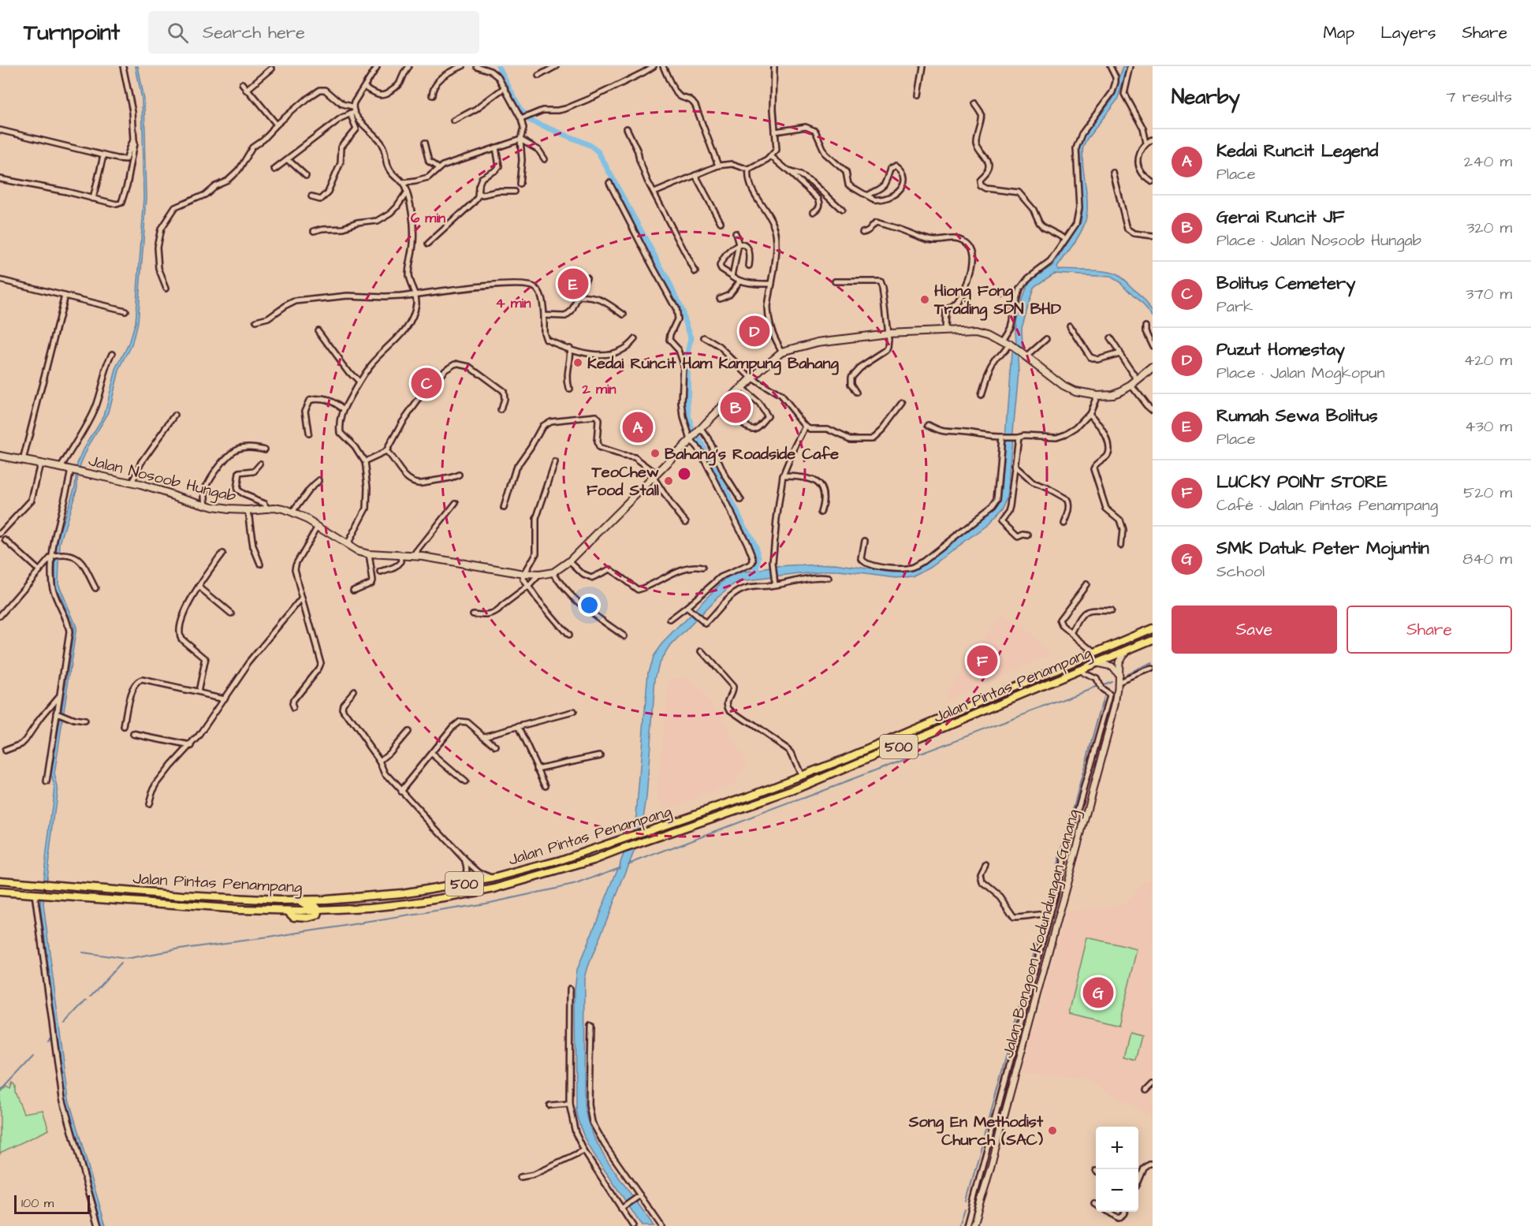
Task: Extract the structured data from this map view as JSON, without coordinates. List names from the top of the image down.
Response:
{
  "streets": {
    "main road": ["Jalan Nosoob Hungab", "Jalan Pintas Penampang", "500"],
    "street": ["Jalan Bongoon Kodundungan Ganang"]
  },
  "crossings": [
    ["Jalan Pintas Penampang", "Jalan Bongoon Kodundungan Ganang"]
  ],
  "places": [
    "Hiong Fong Trading SDN BHD",
    "Kedai Runcit Ham Kampung Bahang",
    "Bahang's Roadside Cafe",
    "TeoChew Food Stall",
    "Song En Methodist Church (SAC)"
  ],
  "scale_bar": "100 m",
  "page": {
    "header": "Turnpoint",
    "search": "Search here",
    "nav": ["Map", "Layers", "Share"],
    "heading": ["Nearby", "7 results"],
    "list": [
      {
        "mark": "A",
        "name": "Kedai Runcit Legend",
        "note": "Place",
        "value": "240 m"
      },
      {
        "mark": "B",
        "name": "Gerai Runcit JF",
        "note": "Place · Jalan Nosoob Hungab",
        "value": "320 m"
      },
      {
        "mark": "C",
        "name": "Bolitus Cemetery",
        "note": "Park",
        "value": "370 m"
      },
      {
        "mark": "D",
        "name": "Puzut Homestay",
        "note": "Place · Jalan Mogkopun",
        "value": "420 m"
      },
      {
        "mark": "E",
        "name": "Rumah Sewa Bolitus",
        "note": "Place",
        "value": "430 m"
      },
      {
        "mark": "F",
        "name": "LUCKY POINT STORE",
        "note": "Café · Jalan Pintas Penampang",
        "value": "520 m"
      },
      {
        "mark": "G",
        "name": "SMK Datuk Peter Mojuntin",
        "note": "School",
        "value": "840 m"
      }
    ],
    "pins": [
      "E",
      "D",
      "C",
      "B",
      "A",
      "F",
      "G"
    ],
    "buttons": ["Save", "Share"],
    "map_buttons": ["+", "−"],
    "scale": "100 m"
  },
  "rings": ["6 min", "4 min", "2 min"]
}
